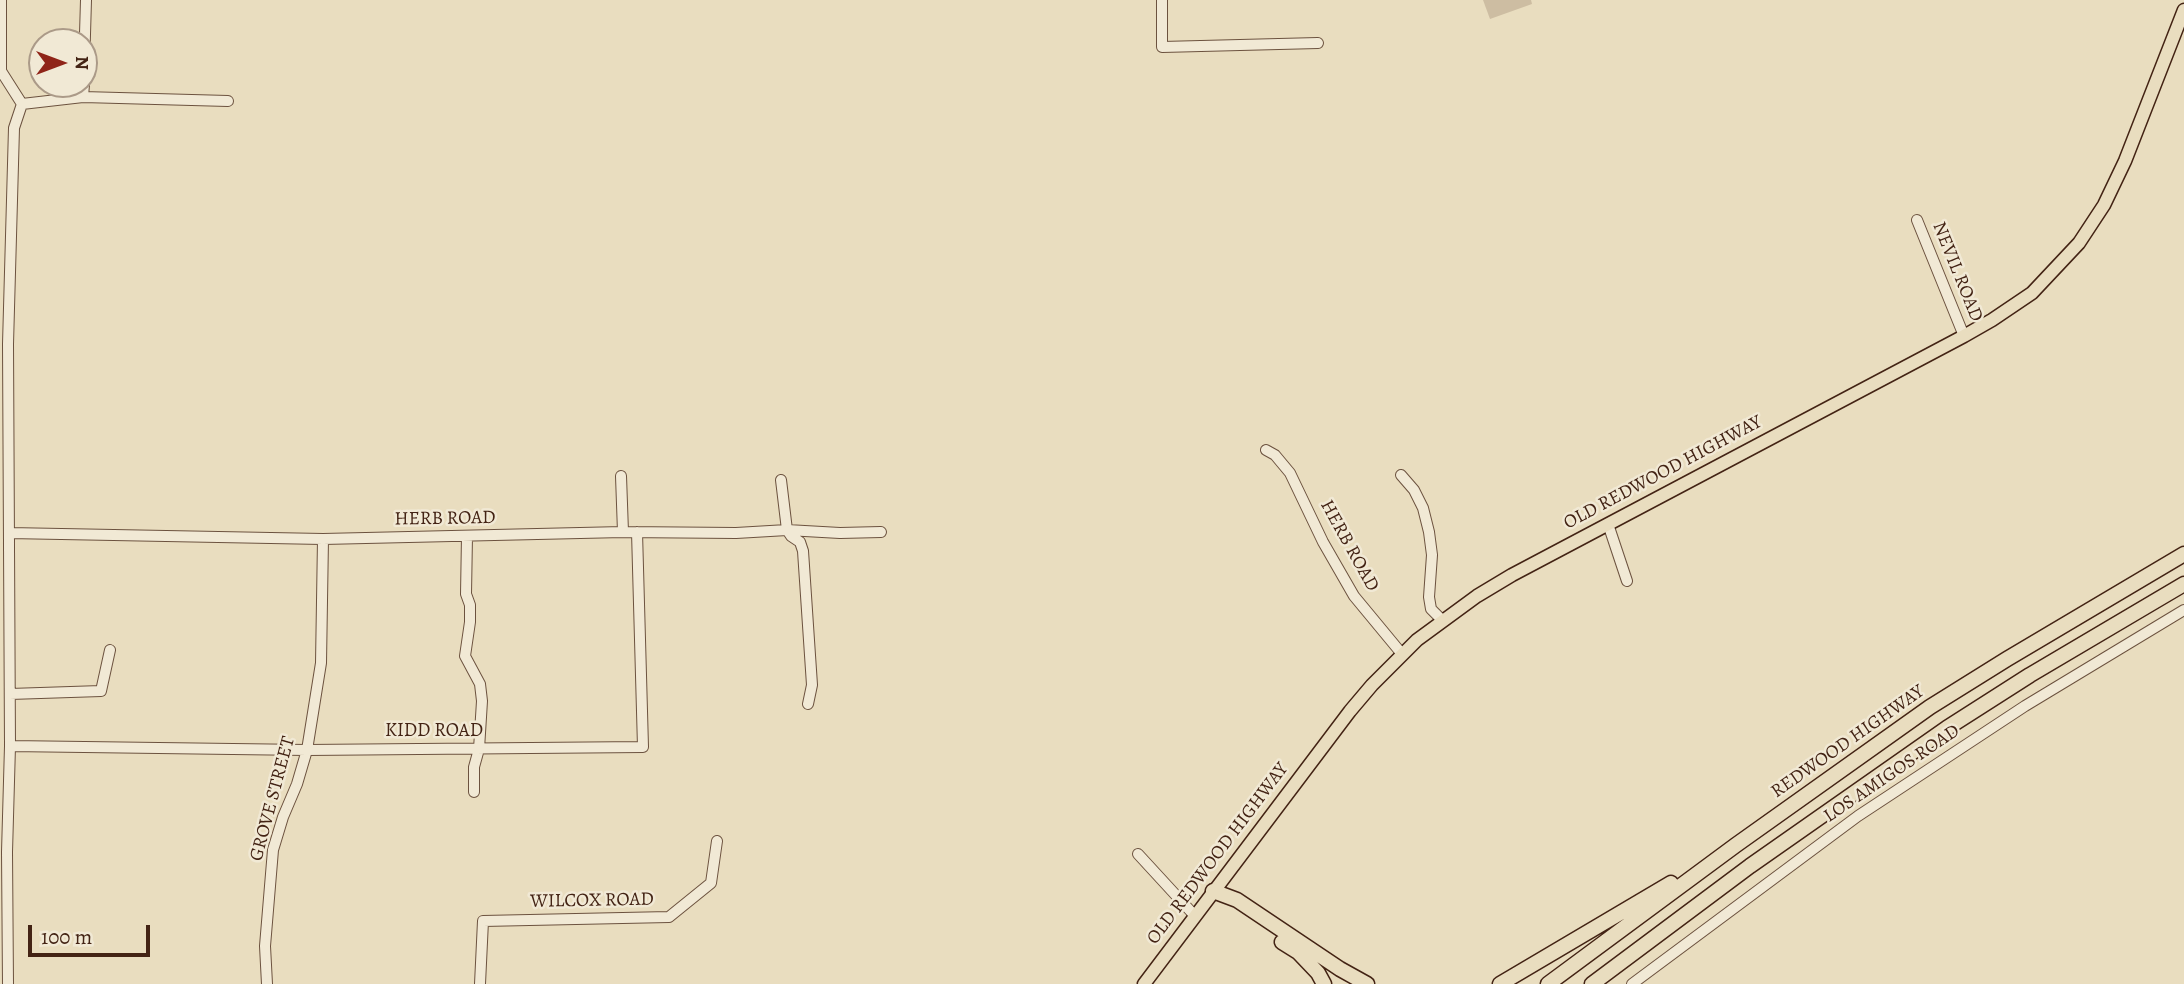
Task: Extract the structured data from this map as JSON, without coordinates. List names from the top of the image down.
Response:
{
  "streets": {
    "highway": ["REDWOOD HIGHWAY"],
    "main road": ["OLD REDWOOD HIGHWAY"],
    "street": [
      "NEVIL ROAD",
      "HERB ROAD",
      "KIDD ROAD",
      "LOS AMIGOS ROAD",
      "GROVE STREET",
      "WILCOX ROAD"
    ]
  },
  "crossings": [
    ["NEVIL ROAD", "OLD REDWOOD HIGHWAY"],
    ["OLD REDWOOD HIGHWAY", "HERB ROAD"],
    ["HERB ROAD", "KIDD ROAD"],
    ["HERB ROAD", "GROVE STREET"],
    ["KIDD ROAD", "GROVE STREET"]
  ],
  "scale_bar": "100 m",
  "north": "right"
}
